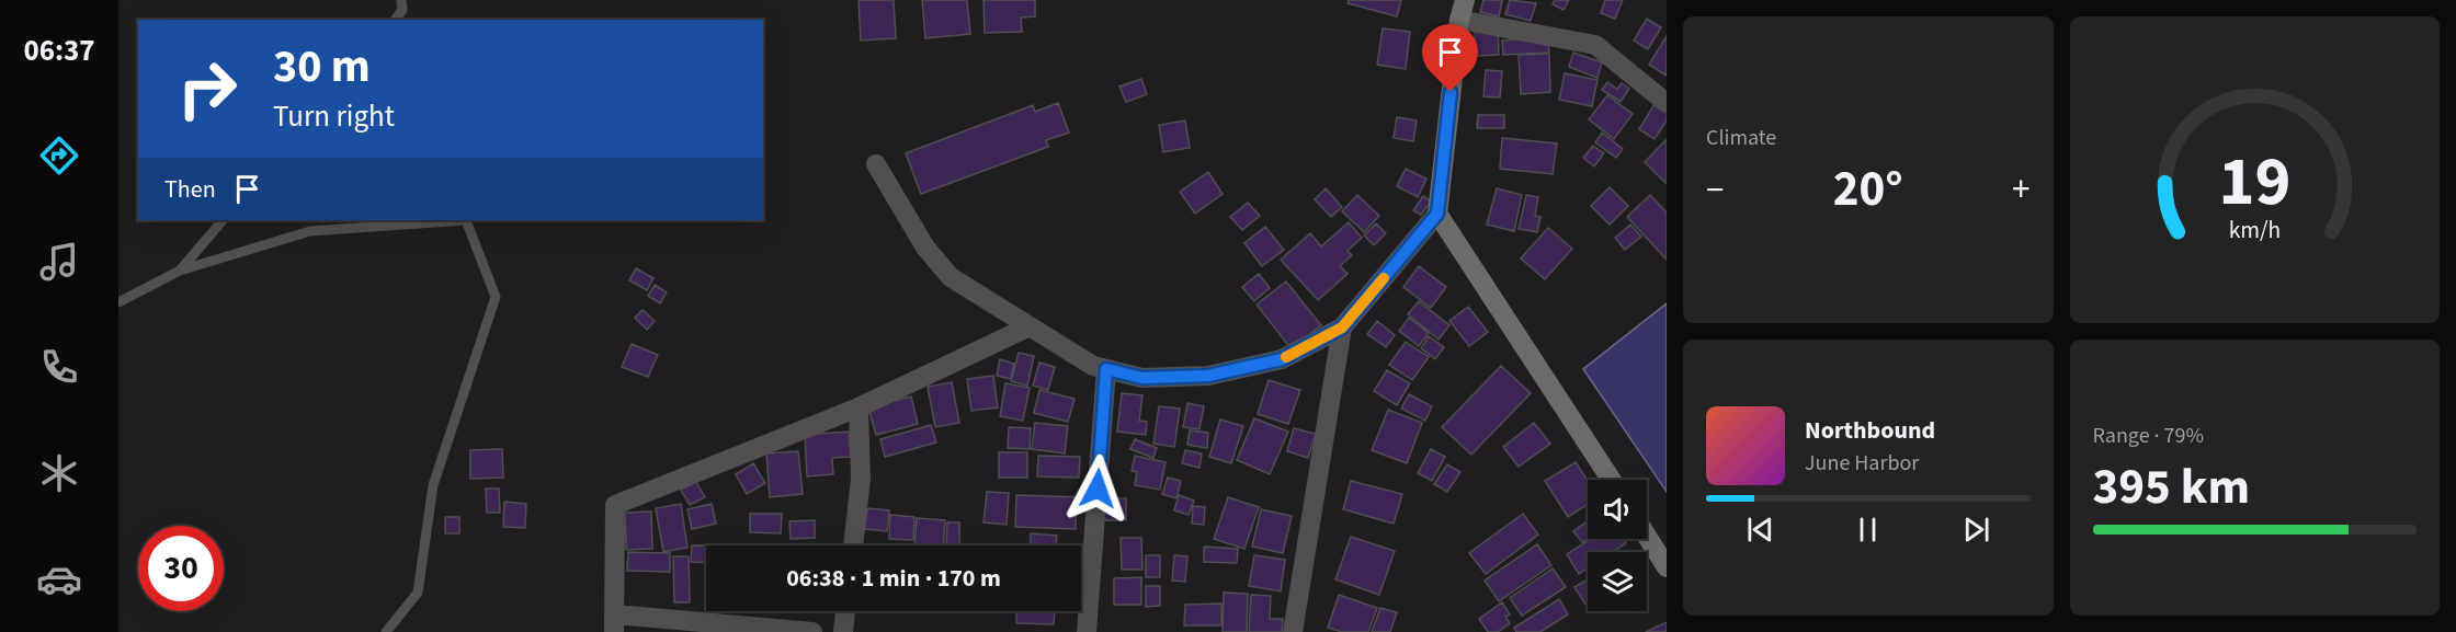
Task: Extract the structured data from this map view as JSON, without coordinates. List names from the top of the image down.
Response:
{
  "page": {
    "tabs": "06:37",
    "tile": [
      "Climate",
      ["Range · 79%", "395 km"]
    ],
    "turn": ["30 m", "Turn right"],
    "then": "Then",
    "heat": ["−", "20°", "+"],
    "song": ["Northbound", "June Harbor"],
    "limit": "30",
    "trip": "06:38 · 1 min · 170 m",
    "gauge": ["19", "km/h"]
  }
}
